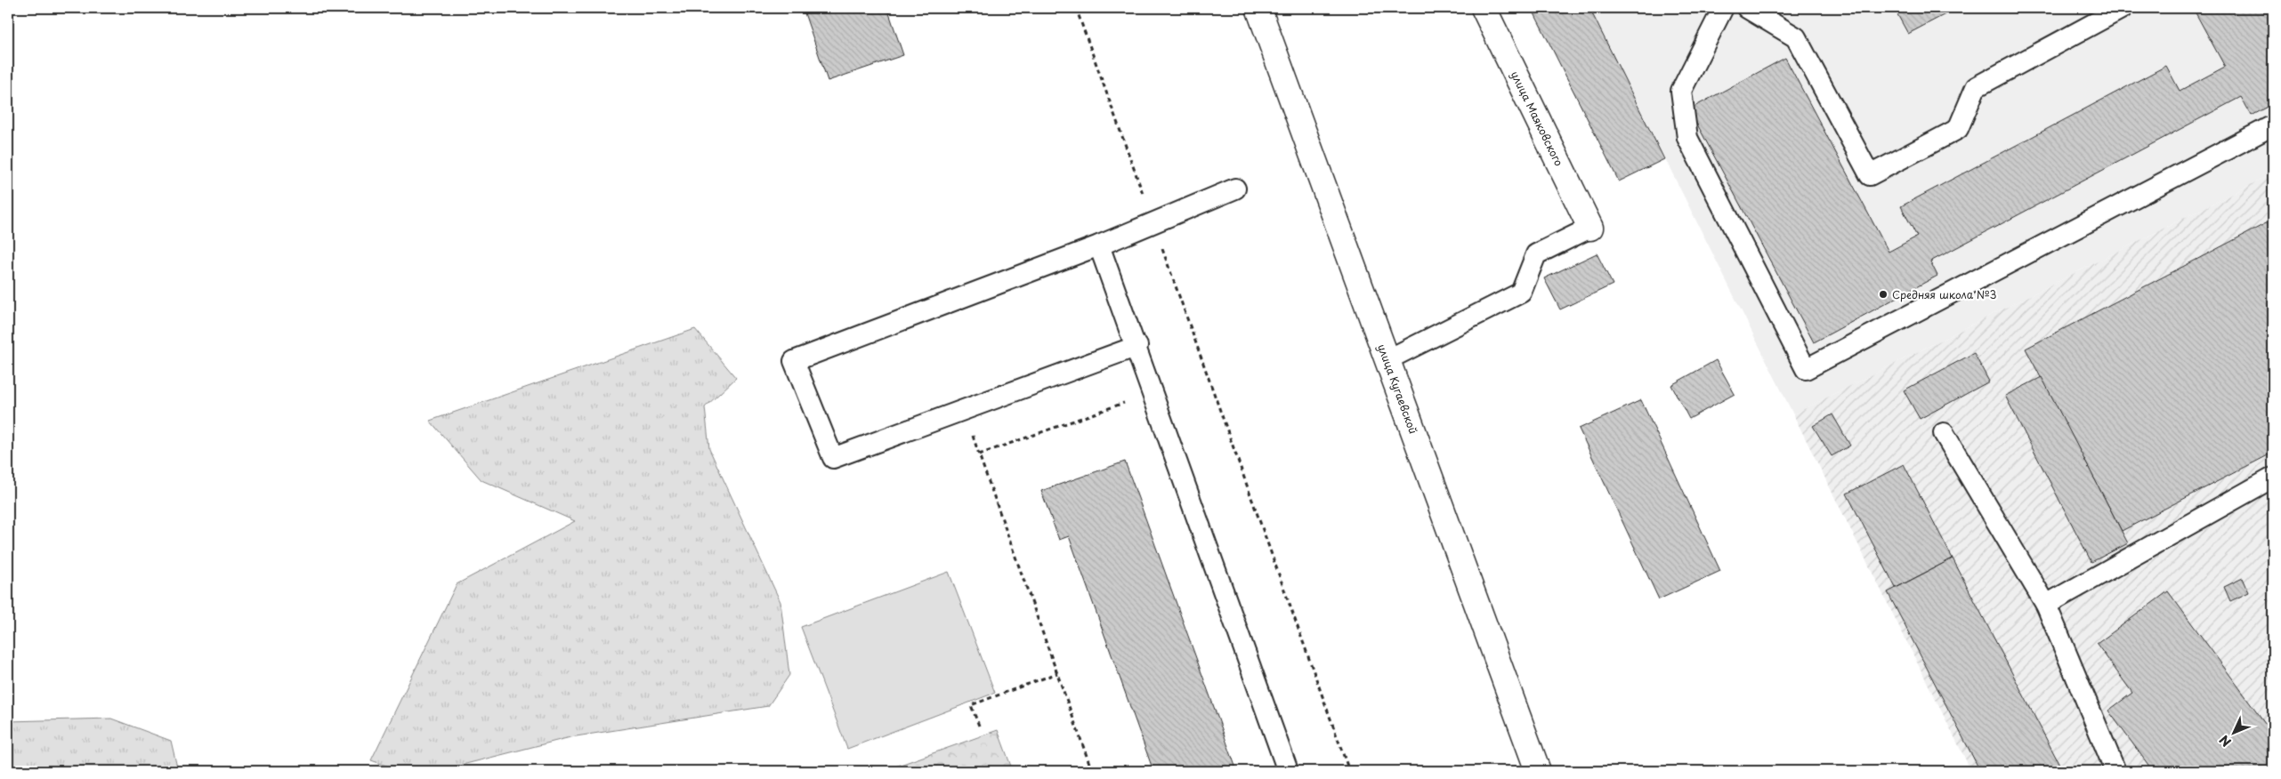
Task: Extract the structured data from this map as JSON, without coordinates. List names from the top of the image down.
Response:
{
  "streets": {
    "street": ["улица Маяковского", "улица Кугаевской"]
  },
  "places": ["Средняя школа №3"],
  "north": "bottom left"
}
